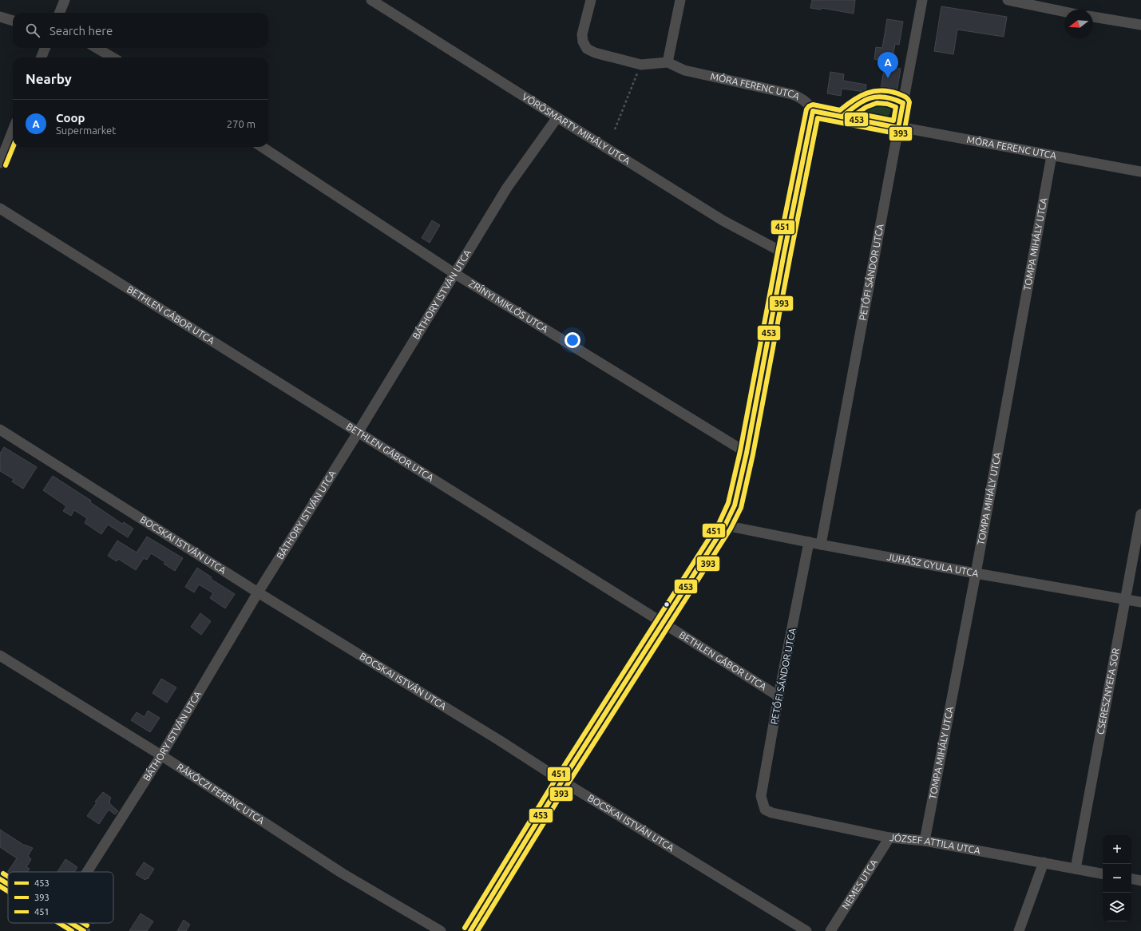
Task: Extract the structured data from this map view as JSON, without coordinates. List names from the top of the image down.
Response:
{
  "streets": {
    "street": [
      "MÓRA FERENC UTCA",
      "VÖRÖSMARTY MIHÁLY UTCA",
      "TOMPA MIHÁLY UTCA",
      "PETŐFI SÁNDOR UTCA",
      "BÁTHORY ISTVÁN UTCA",
      "ZRÍNYI MIKLÓS UTCA",
      "BETHLEN GÁBOR UTCA",
      "BOCSKAI ISTVÁN UTCA",
      "JUHÁSZ GYULA UTCA",
      "CSERESZNYEFA SOR",
      "RÁKÓCZI FERENC UTCA",
      "JÓZSEF ATTILA UTCA",
      "NEMES UTCA"
    ]
  },
  "crossings": [
    ["MÓRA FERENC UTCA", "TOMPA MIHÁLY UTCA"],
    ["MÓRA FERENC UTCA", "PETŐFI SÁNDOR UTCA"],
    ["VÖRÖSMARTY MIHÁLY UTCA", "BÁTHORY ISTVÁN UTCA"],
    ["TOMPA MIHÁLY UTCA", "JUHÁSZ GYULA UTCA"],
    ["TOMPA MIHÁLY UTCA", "JÓZSEF ATTILA UTCA"],
    ["PETŐFI SÁNDOR UTCA", "BETHLEN GÁBOR UTCA"],
    ["PETŐFI SÁNDOR UTCA", "JUHÁSZ GYULA UTCA"],
    ["PETŐFI SÁNDOR UTCA", "JÓZSEF ATTILA UTCA"],
    ["BÁTHORY ISTVÁN UTCA", "ZRÍNYI MIKLÓS UTCA"],
    ["BÁTHORY ISTVÁN UTCA", "BETHLEN GÁBOR UTCA"],
    ["BÁTHORY ISTVÁN UTCA", "BOCSKAI ISTVÁN UTCA"],
    ["BÁTHORY ISTVÁN UTCA", "RÁKÓCZI FERENC UTCA"],
    ["JUHÁSZ GYULA UTCA", "CSERESZNYEFA SOR"],
    ["CSERESZNYEFA SOR", "JÓZSEF ATTILA UTCA"],
    ["JÓZSEF ATTILA UTCA", "NEMES UTCA"]
  ],
  "lines": ["transit line 393", "transit line 453", "transit line 451"],
  "legend": ["453", "393", "451"],
  "north": "left",
  "page": {
    "search": "Search here",
    "pins": "A",
    "heading": "Nearby",
    "list": [
      {
        "mark": "A",
        "name": "Coop",
        "note": "Supermarket",
        "value": "270 m"
      }
    ],
    "map_buttons": ["+", "−"]
  }
}
